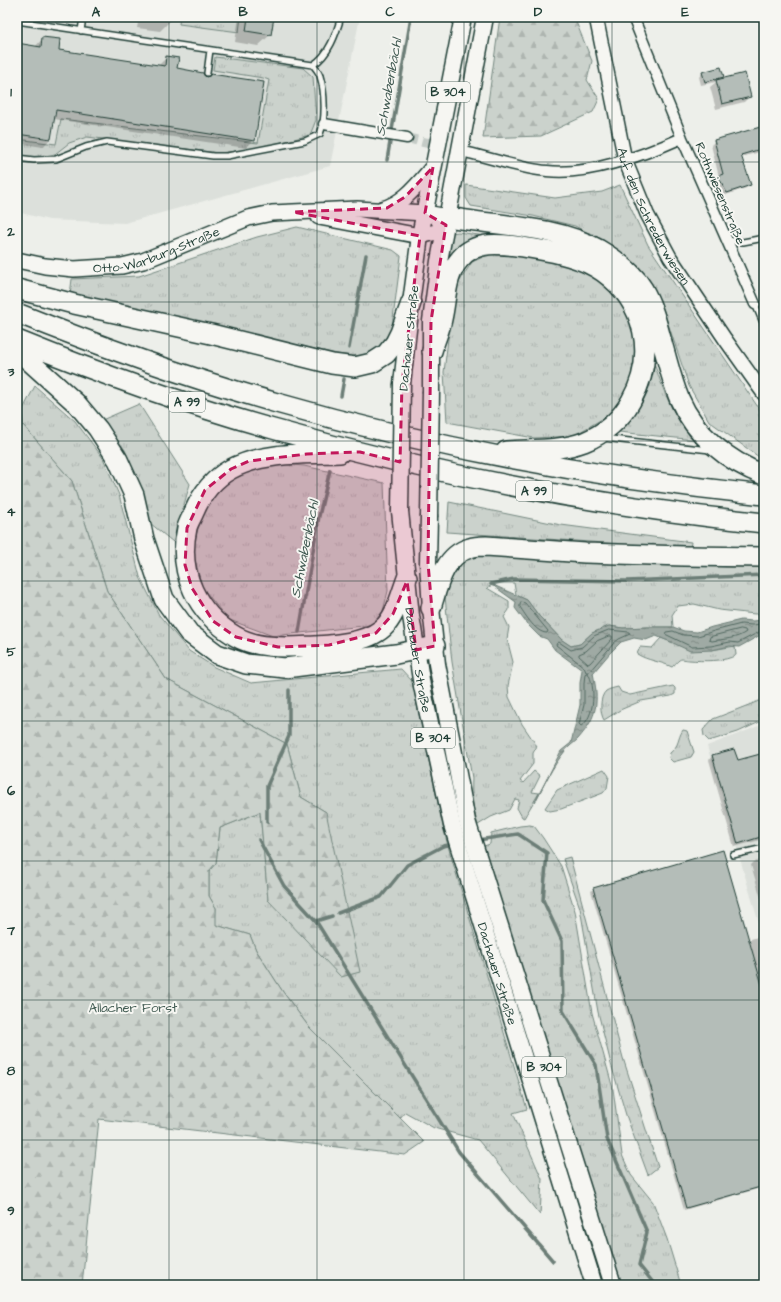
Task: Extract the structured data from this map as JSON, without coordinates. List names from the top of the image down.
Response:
{
  "streets": {
    "highway": ["A 99"],
    "main road": ["B 304", "Otto-Warburg-Straße", "Dachauer Straße"],
    "street": ["Rothwiesenstraße", "Auf den Schrederwiesen"]
  },
  "crossings": [
    ["Rothwiesenstraße", "Auf den Schrederwiesen"],
    ["Otto-Warburg-Straße", "Dachauer Straße"]
  ],
  "water": ["Schwabenbächl"],
  "parks": ["Allacher Forst"],
  "grid": {
    "columns": [
      "A",
      "B",
      "C",
      "D",
      "E"
    ],
    "rows": [
      "1",
      "2",
      "3",
      "4",
      "5",
      "6",
      "7",
      "8",
      "9"
    ]
  }
}
